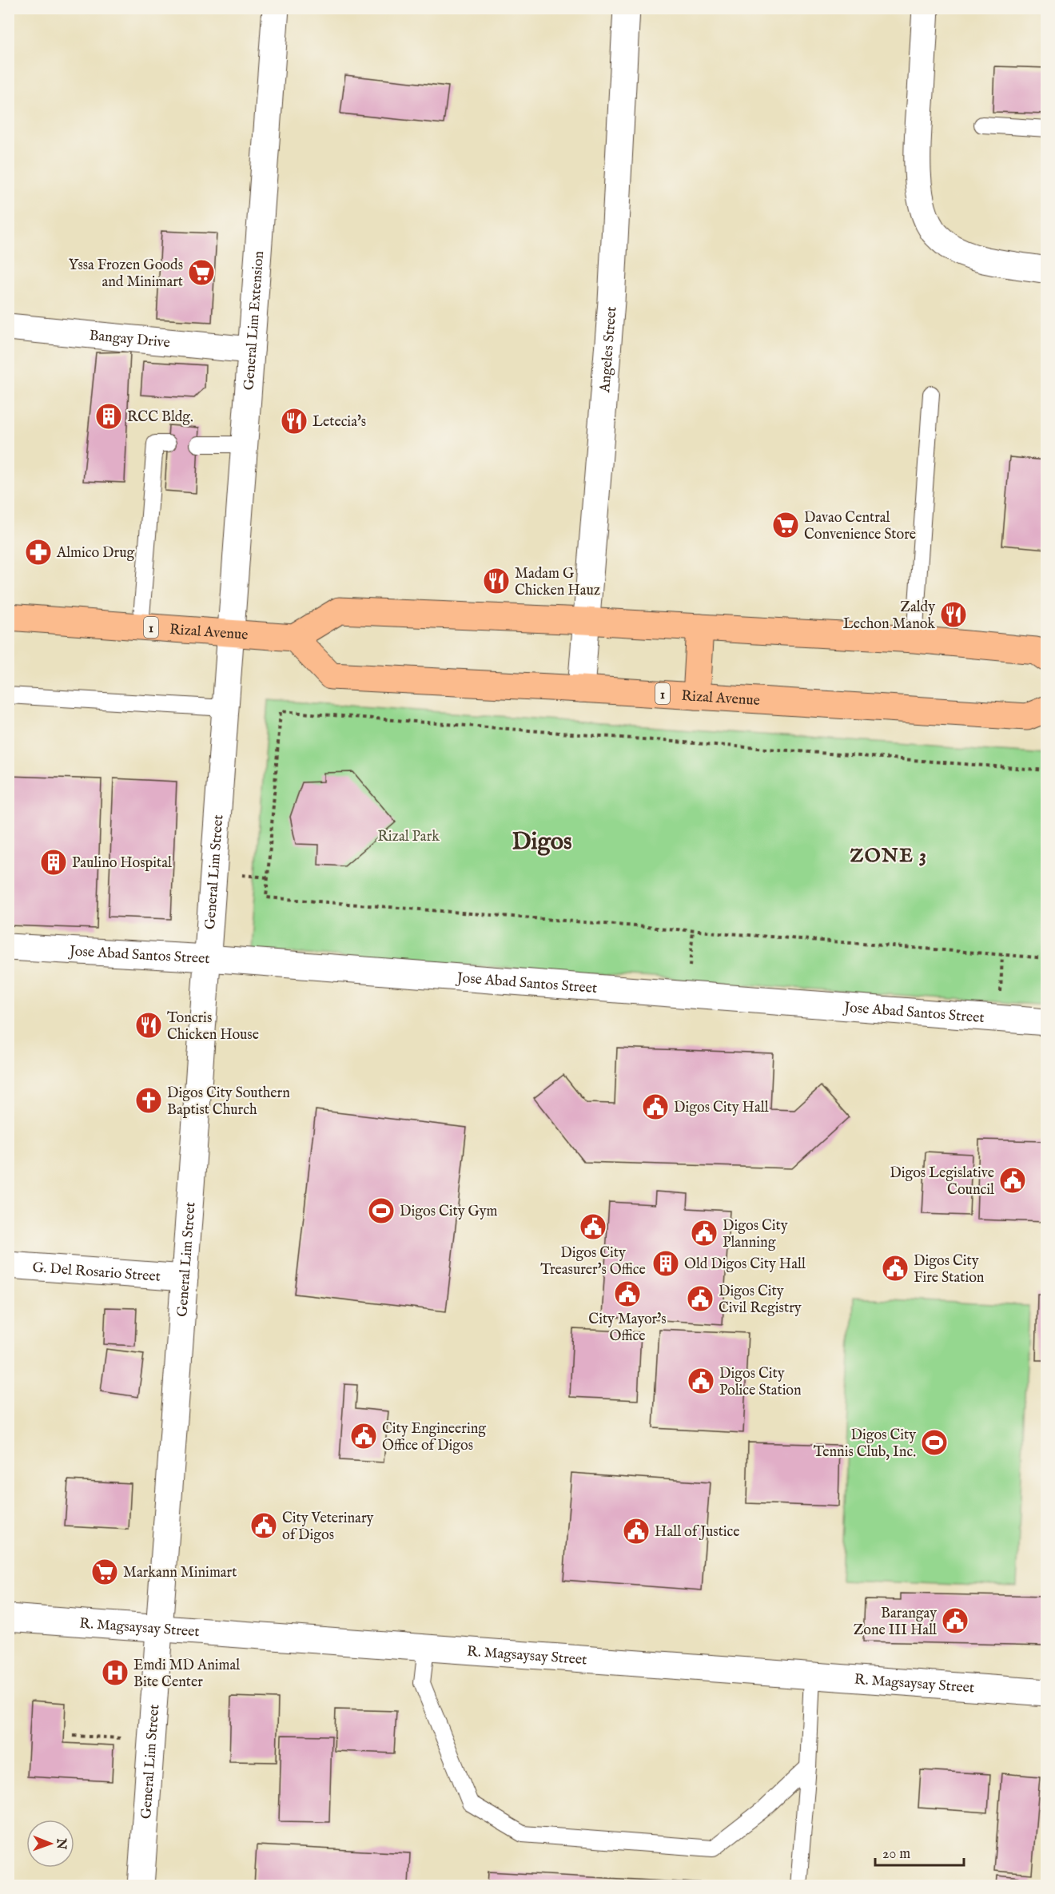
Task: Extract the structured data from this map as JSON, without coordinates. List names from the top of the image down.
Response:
{
  "streets": {
    "main road": ["1", "Rizal Avenue"],
    "street": [
      "General Lim Extension",
      "Bangay Drive",
      "Angeles Street",
      "General Lim Street",
      "Jose Abad Santos Street",
      "G. Del Rosario Street",
      "R. Magsaysay Street"
    ]
  },
  "crossings": [
    ["General Lim Extension", "Bangay Drive"],
    ["General Lim Extension", "Rizal Avenue"],
    ["General Lim Extension", "General Lim Street"],
    ["Angeles Street", "Rizal Avenue"],
    ["Rizal Avenue", "General Lim Street"],
    ["General Lim Street", "Jose Abad Santos Street"],
    ["General Lim Street", "G. Del Rosario Street"],
    ["General Lim Street", "R. Magsaysay Street"]
  ],
  "districts": ["Digos", "ZONE 3"],
  "parks": ["Rizal Park"],
  "places": {
    "supermarket": ["Yssa Frozen Goods and Minimart", "Davao Central Convenience Store", "Markann Minimart"],
    "building": ["RCC Bldg.", "Paulino Hospital", "Old Digos City Hall"],
    "restaurant": [
      "Letecia's",
      "Madam G Chicken Hauz",
      "Zaldy Lechon Manok",
      "Toncris Chicken House"
    ],
    "pharmacy": ["Almico Drug"],
    "church": ["Digos City Southern Baptist Church"],
    "public building": [
      "Digos City Hall",
      "Digos Legislative Council",
      "Digos City Treasurer's Office",
      "Digos City Planning",
      "Digos City Fire Station",
      "City Mayor’s Office",
      "Digos City Civil Registry",
      "Digos City Police Station",
      "City Engineering Office of Digos",
      "City Veterinary of Digos",
      "Hall of Justice",
      "Barangay Zone III Hall"
    ],
    "sports": ["Digos City Gym", "Digos City Tennis Club, Inc."],
    "hospital": ["Emdi MD Animal Bite Center"]
  },
  "scale_bar": "20 m",
  "north": "right"
}
